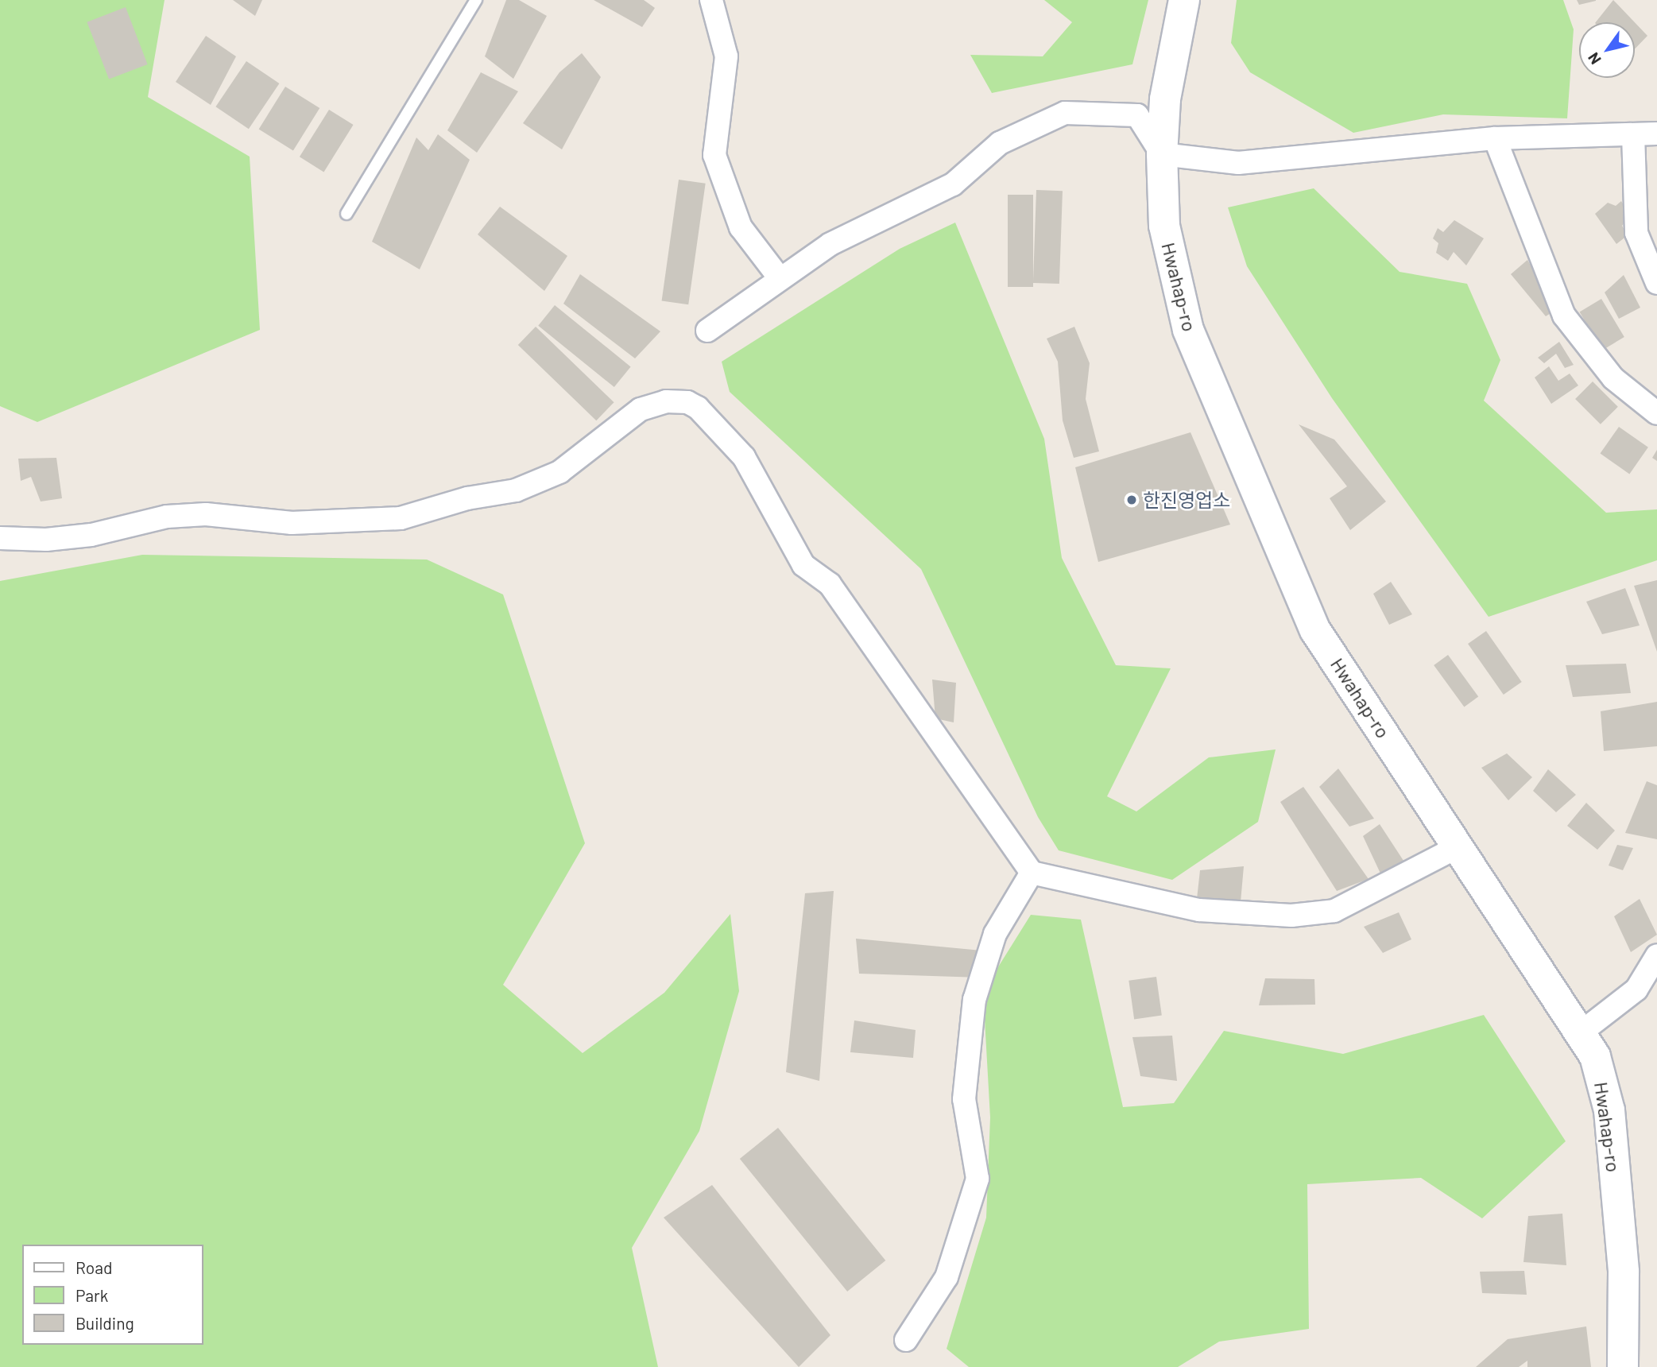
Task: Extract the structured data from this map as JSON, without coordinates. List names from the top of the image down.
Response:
{
  "streets": {
    "main road": ["Hwahap-ro"]
  },
  "places": ["한진영업소"],
  "legend": ["Road", "Park", "Building"],
  "north": "bottom left"
}
